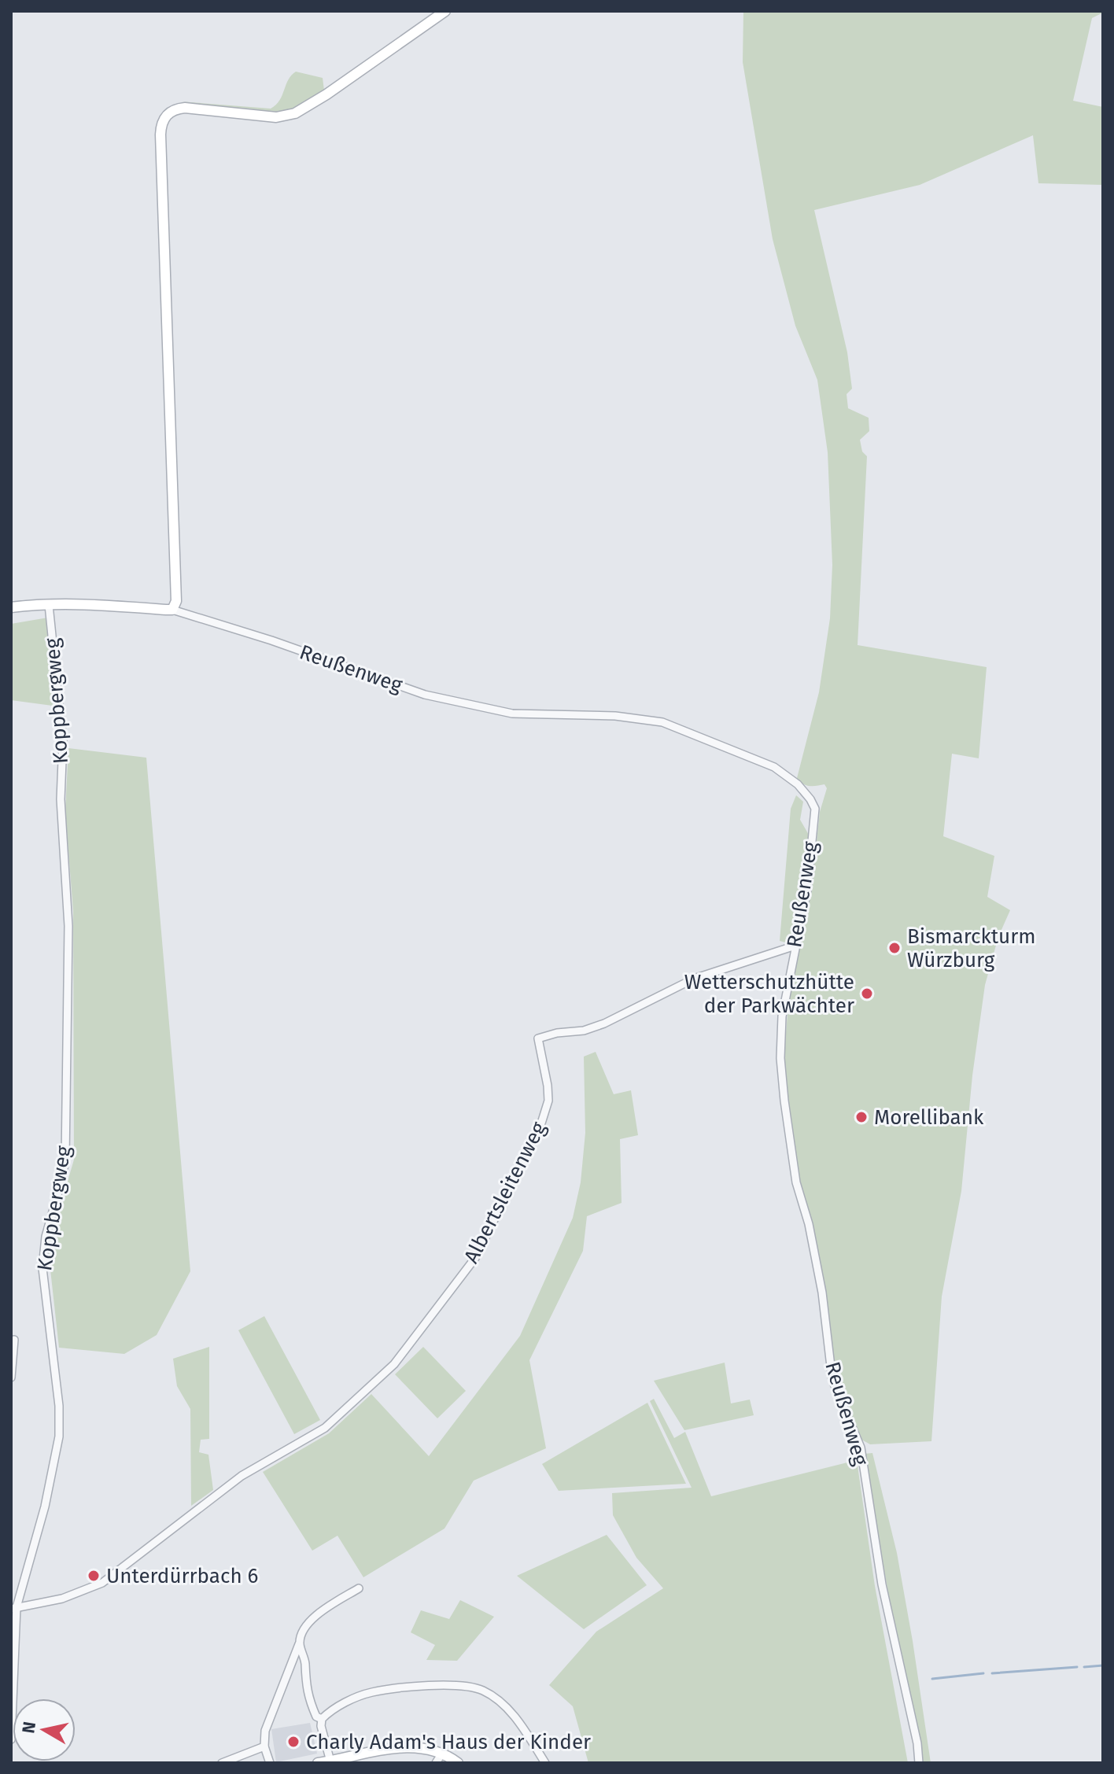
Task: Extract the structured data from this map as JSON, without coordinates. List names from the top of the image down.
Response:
{
  "streets": {
    "street": ["Reußenweg", "Koppbergweg", "Albertsleitenweg"]
  },
  "crossings": [
    ["Reußenweg", "Albertsleitenweg"],
    ["Koppbergweg", "Albertsleitenweg"]
  ],
  "places": [
    "Bismarckturm Würzburg",
    "Wetterschutzhütte der Parkwächter",
    "Morellibank",
    "Unterdürrbach 6",
    "Charly Adam's Haus der Kinder"
  ],
  "north": "left"
}
